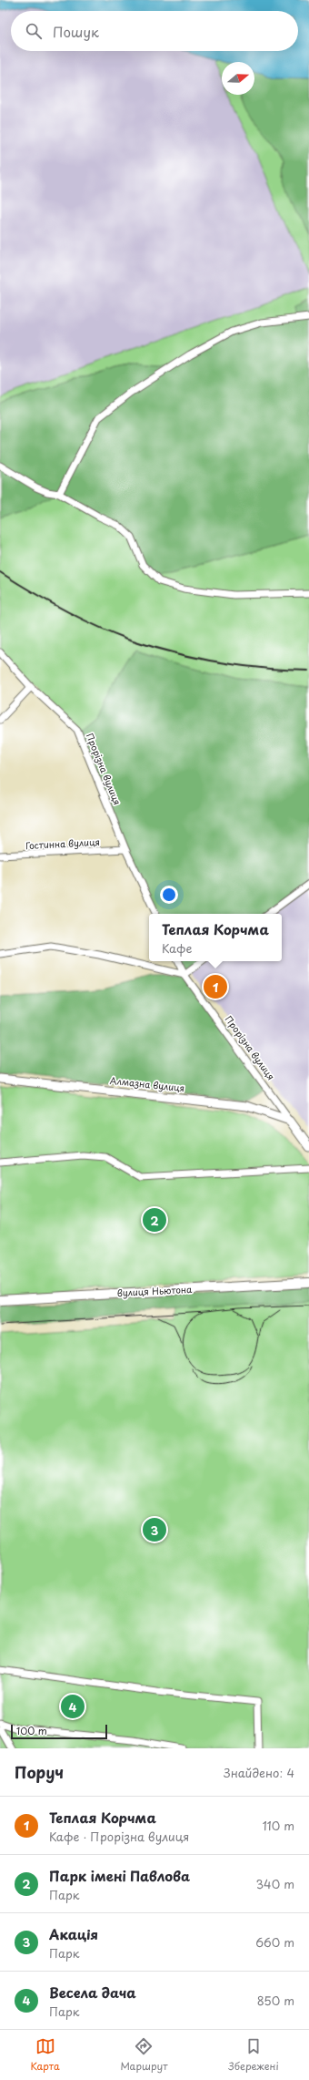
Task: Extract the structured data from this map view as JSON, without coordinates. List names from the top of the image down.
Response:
{
  "streets": {
    "main road": ["вулиця Ньютона"],
    "street": ["Прорізна вулиця", "Гостинна вулиця", "Алмазна вулиця"]
  },
  "crossings": [
    ["Прорізна вулиця", "Гостинна вулиця"],
    ["Прорізна вулиця", "Алмазна вулиця"]
  ],
  "scale_bar": "100 m",
  "north": "right",
  "page": {
    "search": "Пошук",
    "popup": ["Теплая Корчма", "Кафе"],
    "pins": [
      "1",
      "2",
      "3",
      "4"
    ],
    "scale": "100 m",
    "heading": ["Поруч", "Знайдено: 4"],
    "list": [
      {
        "mark": "1",
        "name": "Теплая Корчма",
        "note": "Кафе · Прорізна вулиця",
        "value": "110 m"
      },
      {
        "mark": "2",
        "name": "Парк імені Павлова",
        "note": "Парк",
        "value": "340 m"
      },
      {
        "mark": "3",
        "name": "Акація",
        "note": "Парк",
        "value": "660 m"
      },
      {
        "mark": "4",
        "name": "Весела дача",
        "note": "Парк",
        "value": "850 m"
      }
    ],
    "nav": ["Карта", "Маршрут", "Збережені"]
  }
}
